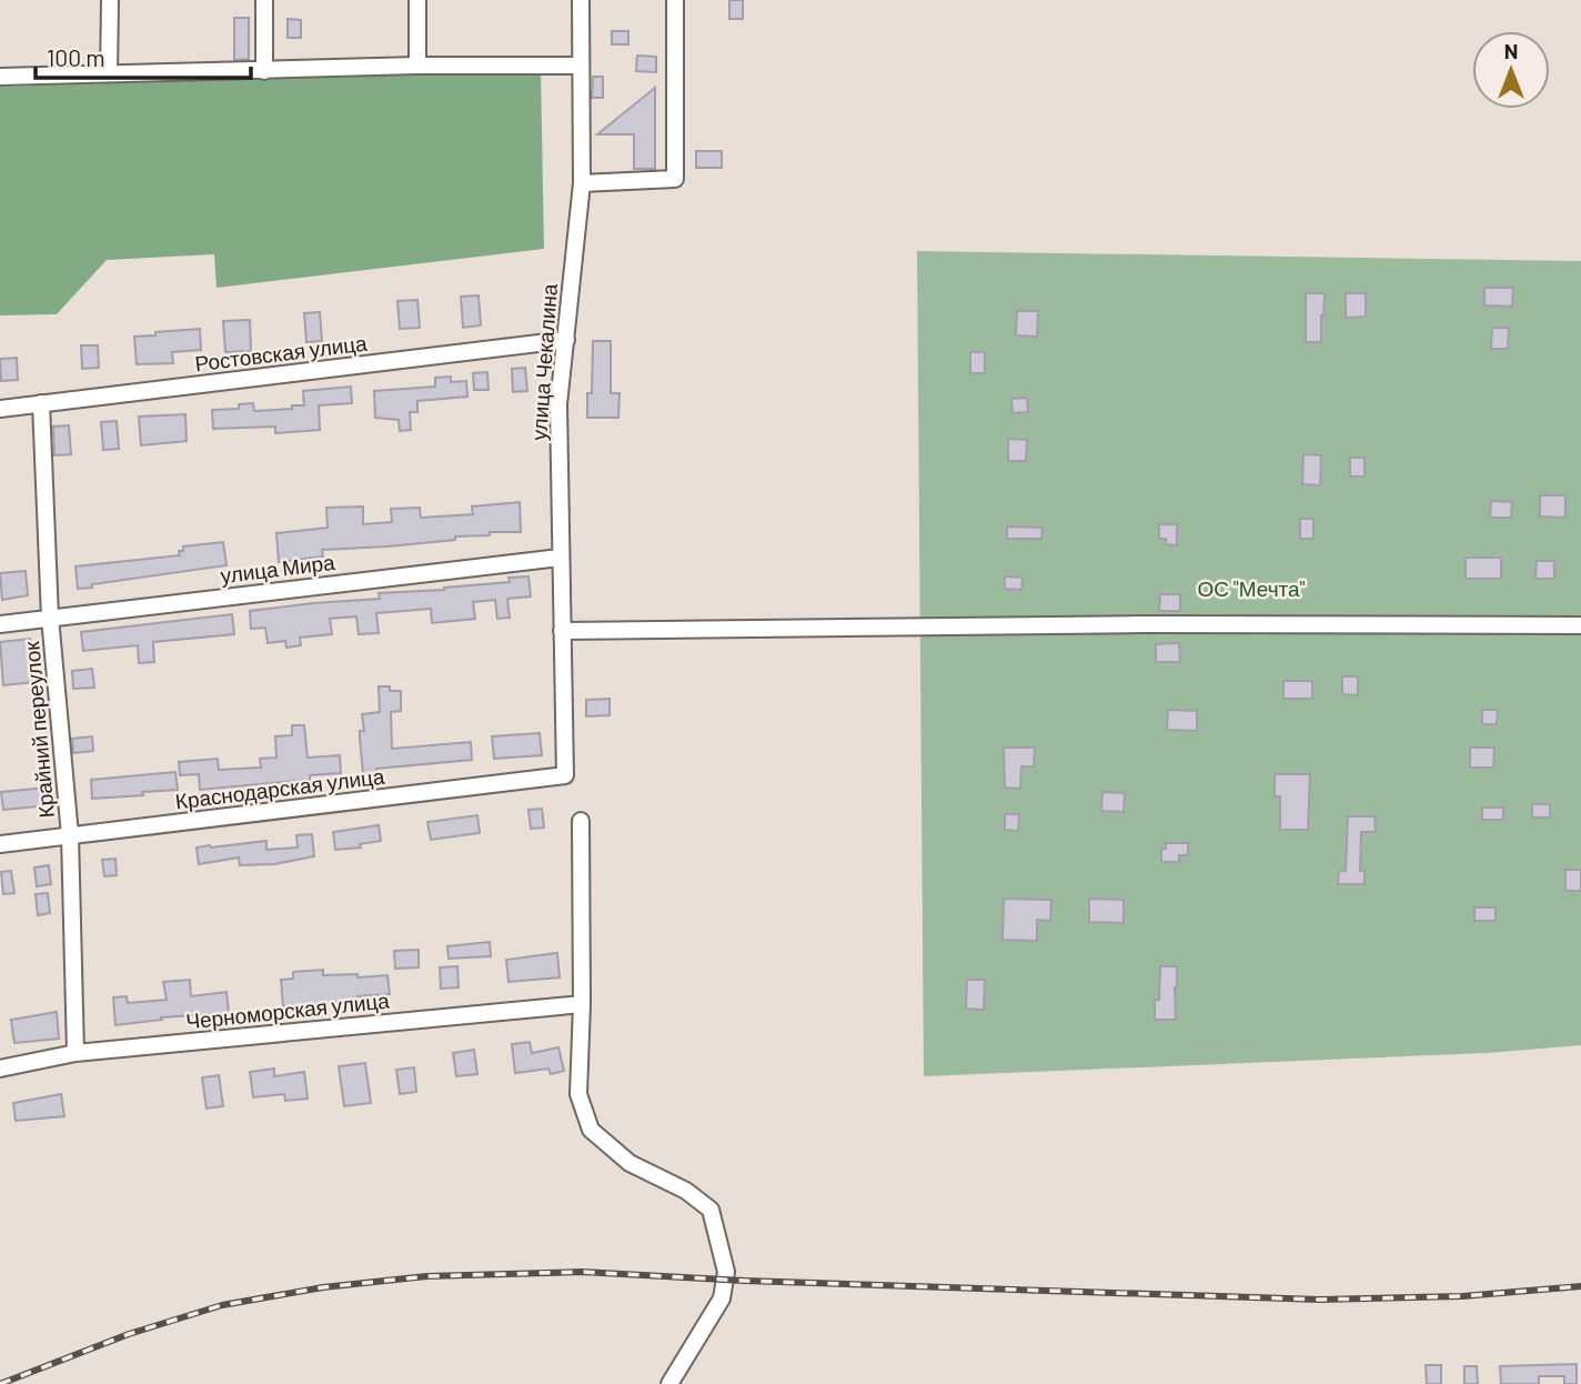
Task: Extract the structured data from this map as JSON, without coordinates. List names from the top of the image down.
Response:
{
  "streets": {
    "street": [
      "Ростовская улица",
      "улица Чекалина",
      "улица Мира",
      "Крайний переулок",
      "Краснодарская улица",
      "Черноморская улица"
    ]
  },
  "crossings": [
    ["Ростовская улица", "улица Чекалина"],
    ["Ростовская улица", "Крайний переулок"],
    ["улица Чекалина", "улица Мира"],
    ["улица Чекалина", "Краснодарская улица"],
    ["улица Мира", "Крайний переулок"],
    ["Крайний переулок", "Краснодарская улица"],
    ["Крайний переулок", "Черноморская улица"]
  ],
  "parks": ["ОС \"Мечта\""],
  "scale_bar": "100 m",
  "north": "top"
}
